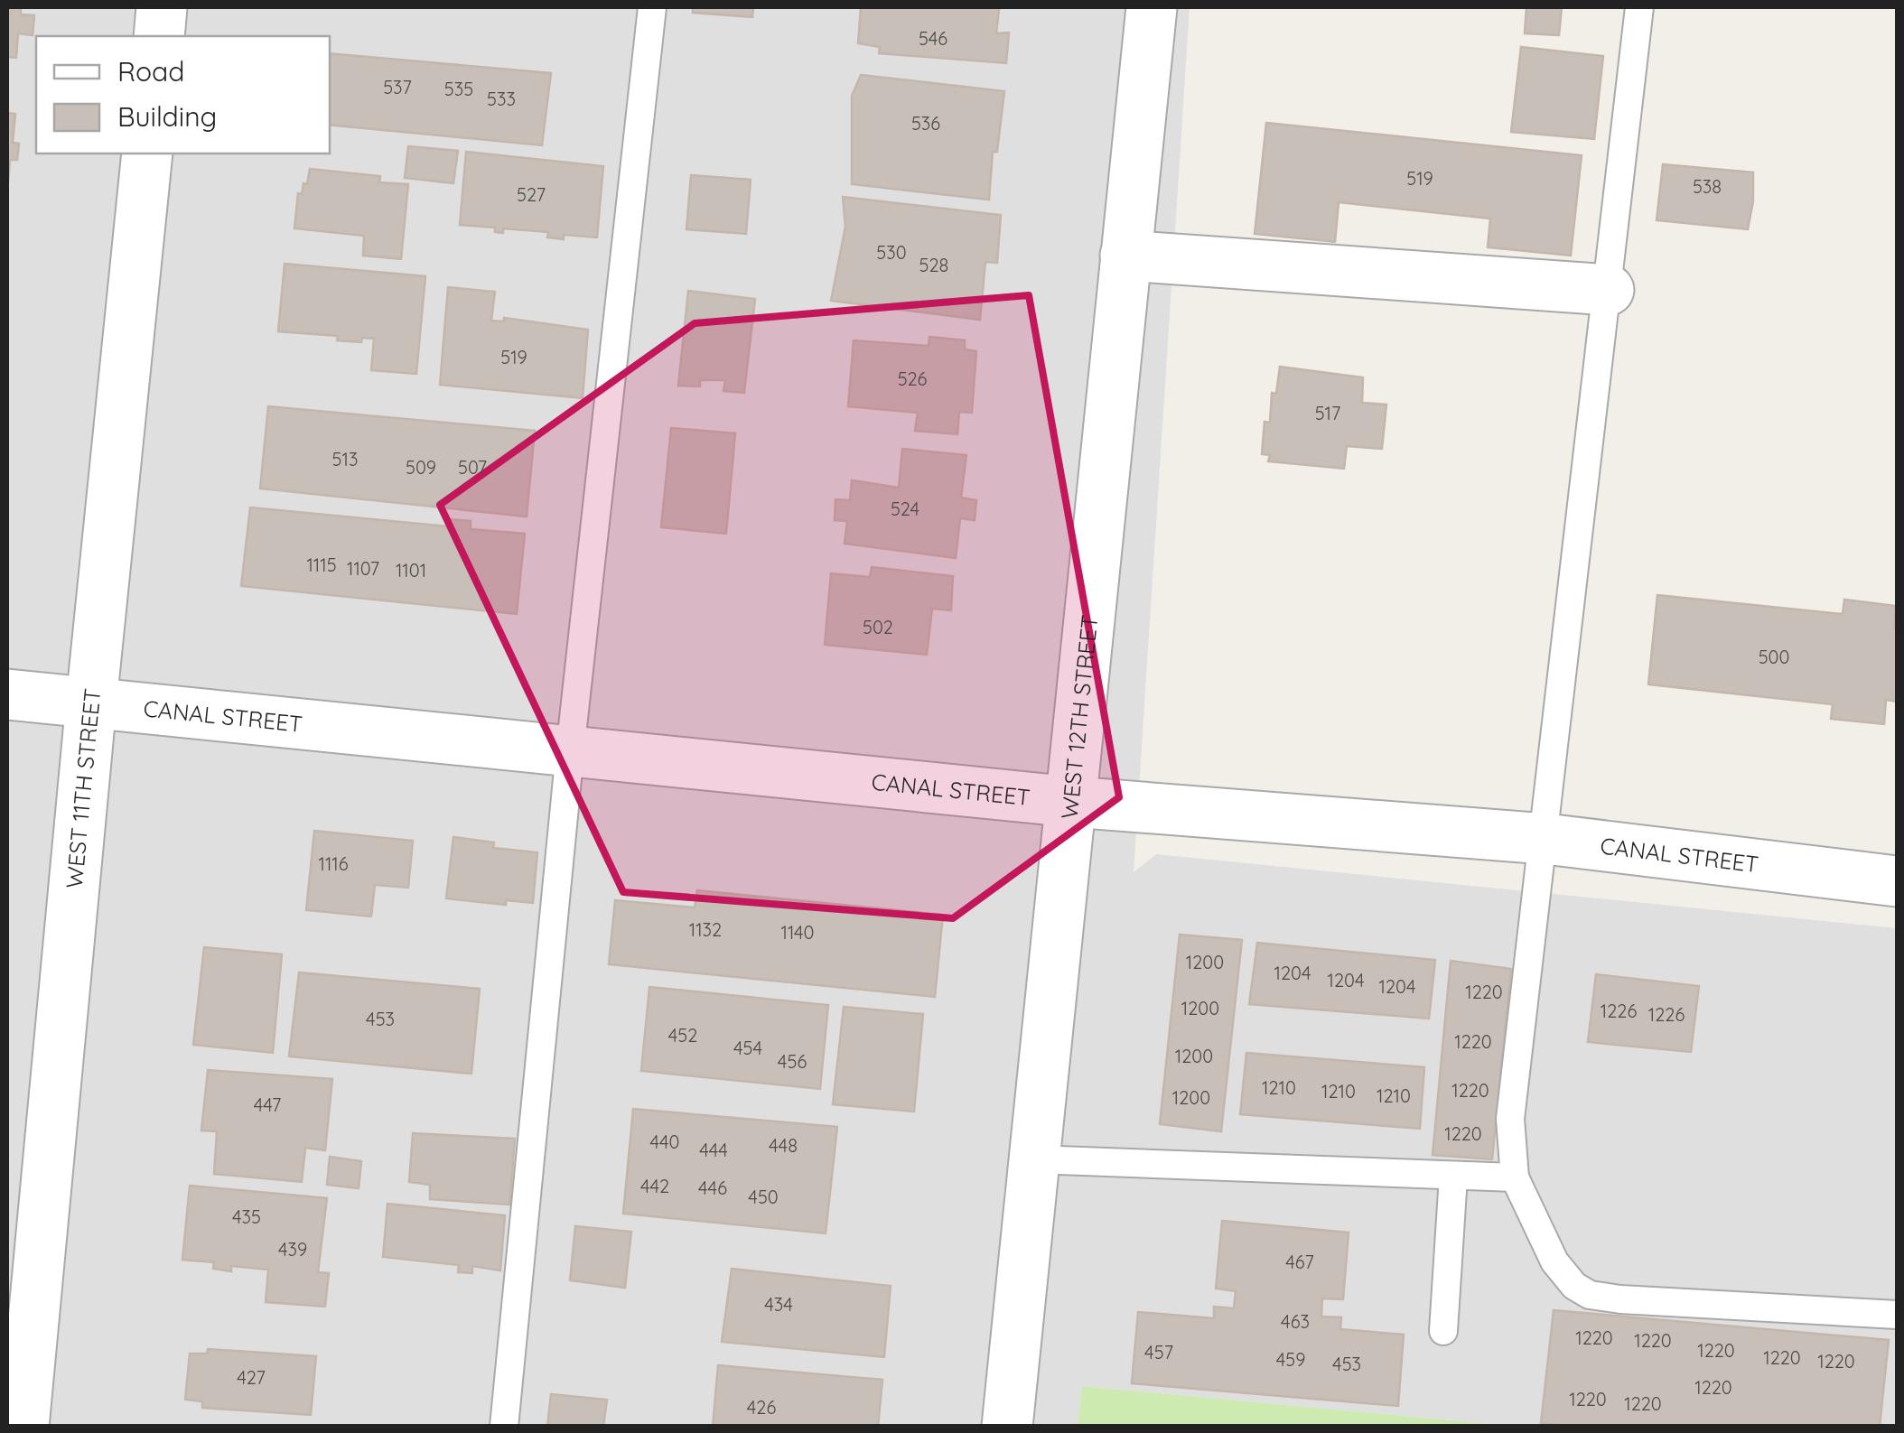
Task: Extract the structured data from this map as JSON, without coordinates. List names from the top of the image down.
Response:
{
  "streets": {
    "street": ["CANAL STREET", "WEST 12TH STREET", "WEST 11TH STREET"]
  },
  "crossings": [
    ["CANAL STREET", "WEST 12TH STREET"],
    ["CANAL STREET", "WEST 11TH STREET"]
  ],
  "house_numbers": [
    "546",
    "537",
    "535",
    "533",
    "536",
    "519",
    "538",
    "527",
    "530",
    "528",
    "519",
    "526",
    "517",
    "513",
    "509",
    "507",
    "524",
    "1115",
    "1107",
    "1101",
    "502",
    "500",
    "1116",
    "1132",
    "1140",
    "1200",
    "1204",
    "1204",
    "1204",
    "1220",
    "1200",
    "1226",
    "1226",
    "453",
    "452",
    "1220",
    "454",
    "1200",
    "456",
    "1210",
    "1220",
    "1210",
    "1210",
    "1200",
    "447",
    "1220",
    "440",
    "448",
    "444",
    "442",
    "446",
    "450",
    "435",
    "439",
    "467",
    "434",
    "463",
    "1220",
    "1220",
    "1220",
    "457",
    "1220",
    "459",
    "1220",
    "453",
    "427",
    "1220",
    "1220",
    "1220",
    "426"
  ],
  "legend": ["Road", "Building"]
}
